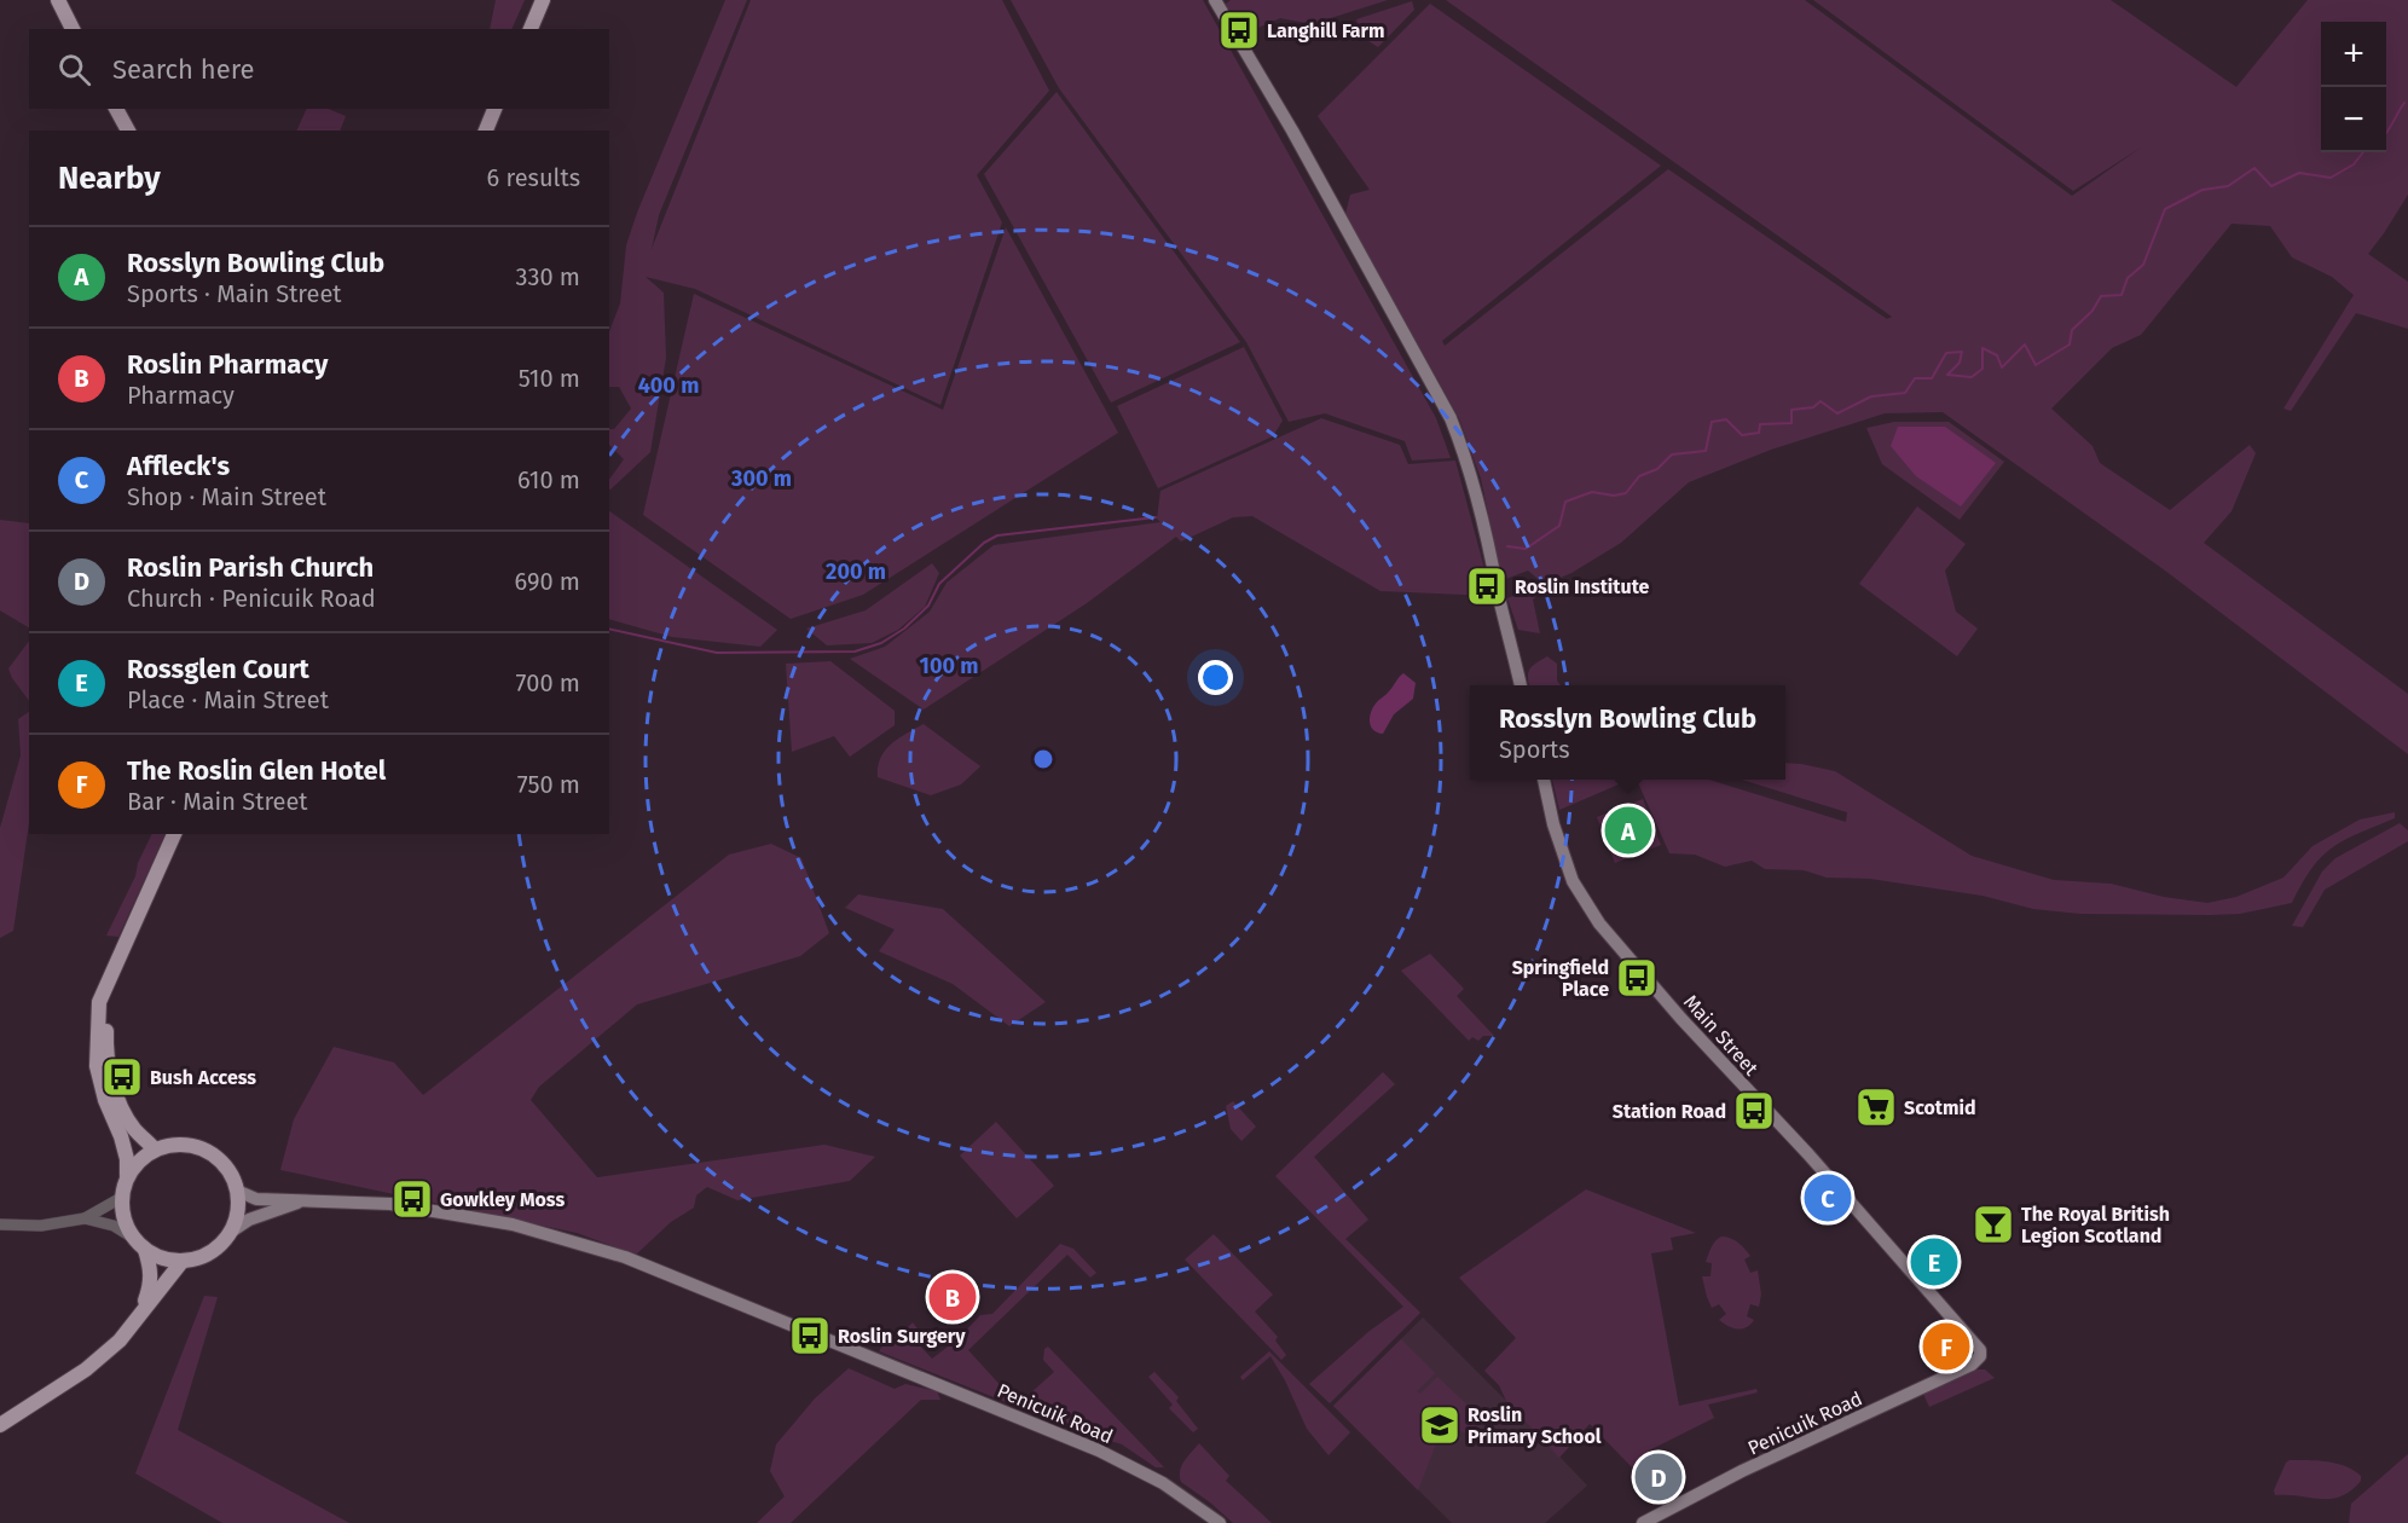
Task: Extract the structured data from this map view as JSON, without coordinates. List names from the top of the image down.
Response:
{
  "streets": {
    "main road": ["Main Street", "Penicuik Road"]
  },
  "crossings": [
    ["Main Street", "Penicuik Road"]
  ],
  "places": {
    "bus stop": [
      "Langhill Farm",
      "Roslin Institute",
      "Springfield Place",
      "Bush Access",
      "Station Road",
      "Gowkley Moss",
      "Roslin Surgery"
    ],
    "supermarket": ["Scotmid"],
    "bar": ["The Royal British Legion Scotland"],
    "school or university": ["Roslin Primary School"]
  },
  "page": {
    "map_buttons": ["+", "−"],
    "search": "Search here",
    "heading": ["Nearby", "6 results"],
    "list": [
      {
        "mark": "A",
        "name": "Rosslyn Bowling Club",
        "note": "Sports · Main Street",
        "value": "330 m"
      },
      {
        "mark": "B",
        "name": "Roslin Pharmacy",
        "note": "Pharmacy",
        "value": "510 m"
      },
      {
        "mark": "C",
        "name": "Affleck's",
        "note": "Shop · Main Street",
        "value": "610 m"
      },
      {
        "mark": "D",
        "name": "Roslin Parish Church",
        "note": "Church · Penicuik Road",
        "value": "690 m"
      },
      {
        "mark": "E",
        "name": "Rossglen Court",
        "note": "Place · Main Street",
        "value": "700 m"
      },
      {
        "mark": "F",
        "name": "The Roslin Glen Hotel",
        "note": "Bar · Main Street",
        "value": "750 m"
      }
    ],
    "popup": ["Rosslyn Bowling Club", "Sports"],
    "pins": [
      "A",
      "C",
      "E",
      "B",
      "F",
      "D"
    ]
  },
  "rings": [
    "400 m",
    "300 m",
    "200 m",
    "100 m"
  ]
}
